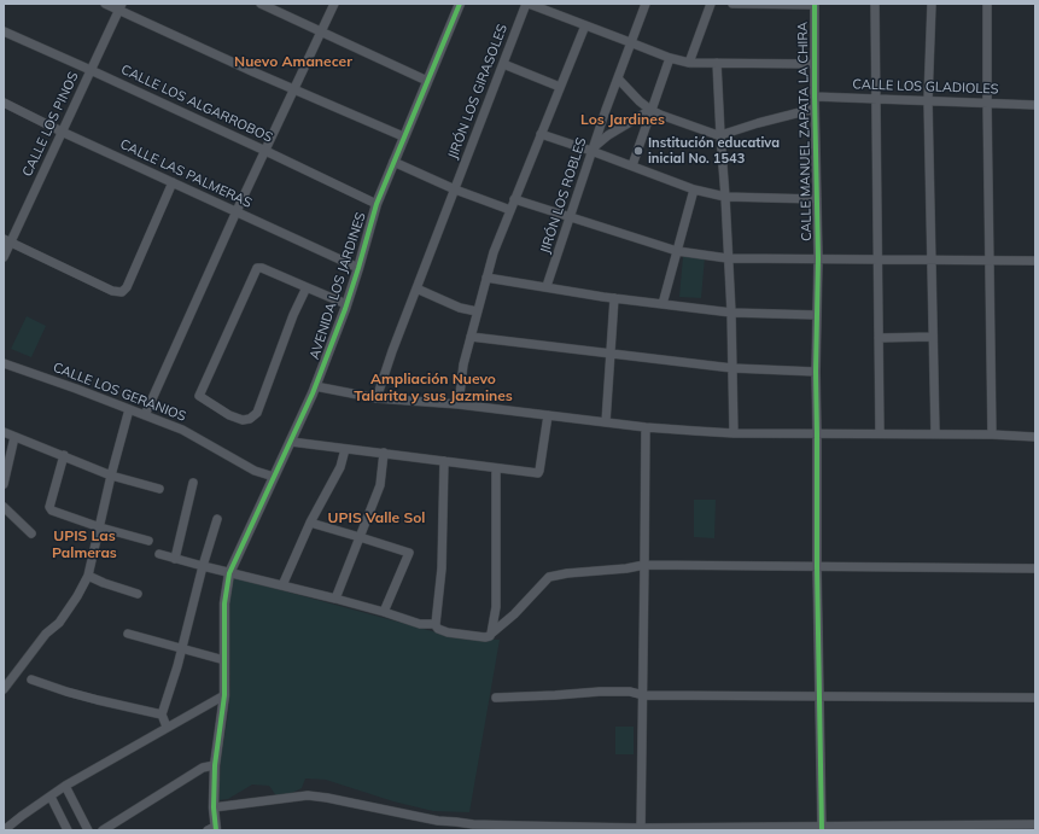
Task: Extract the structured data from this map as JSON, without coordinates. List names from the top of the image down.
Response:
{
  "streets": {
    "street": [
      "CALLE LOS GLADIOLES",
      "JIRÓN LOS GIRASOLES",
      "CALLE LOS ALGARROBOS",
      "CALLE LOS PINOS",
      "CALLE MANUEL ZAPATA LA CHIRA",
      "CALLE LAS PALMERAS",
      "JIRÓN LOS ROBLES",
      "AVENIDA LOS JARDINES",
      "CALLE LOS GERANIOS"
    ]
  },
  "crossings": [
    ["CALLE LOS GLADIOLES", "CALLE MANUEL ZAPATA LA CHIRA"],
    ["CALLE LOS ALGARROBOS", "CALLE LOS PINOS"],
    ["CALLE LOS ALGARROBOS", "AVENIDA LOS JARDINES"],
    ["CALLE LOS PINOS", "CALLE LAS PALMERAS"],
    ["CALLE LAS PALMERAS", "AVENIDA LOS JARDINES"],
    ["AVENIDA LOS JARDINES", "CALLE LOS GERANIOS"]
  ],
  "districts": [
    "Nuevo Amanecer",
    "Los Jardines",
    "Ampliación Nuevo Talarita y sus Jazmines",
    "UPIS Valle Sol",
    "UPIS Las Palmeras"
  ],
  "places": ["Institución educativa inicial No. 1543"]
}
